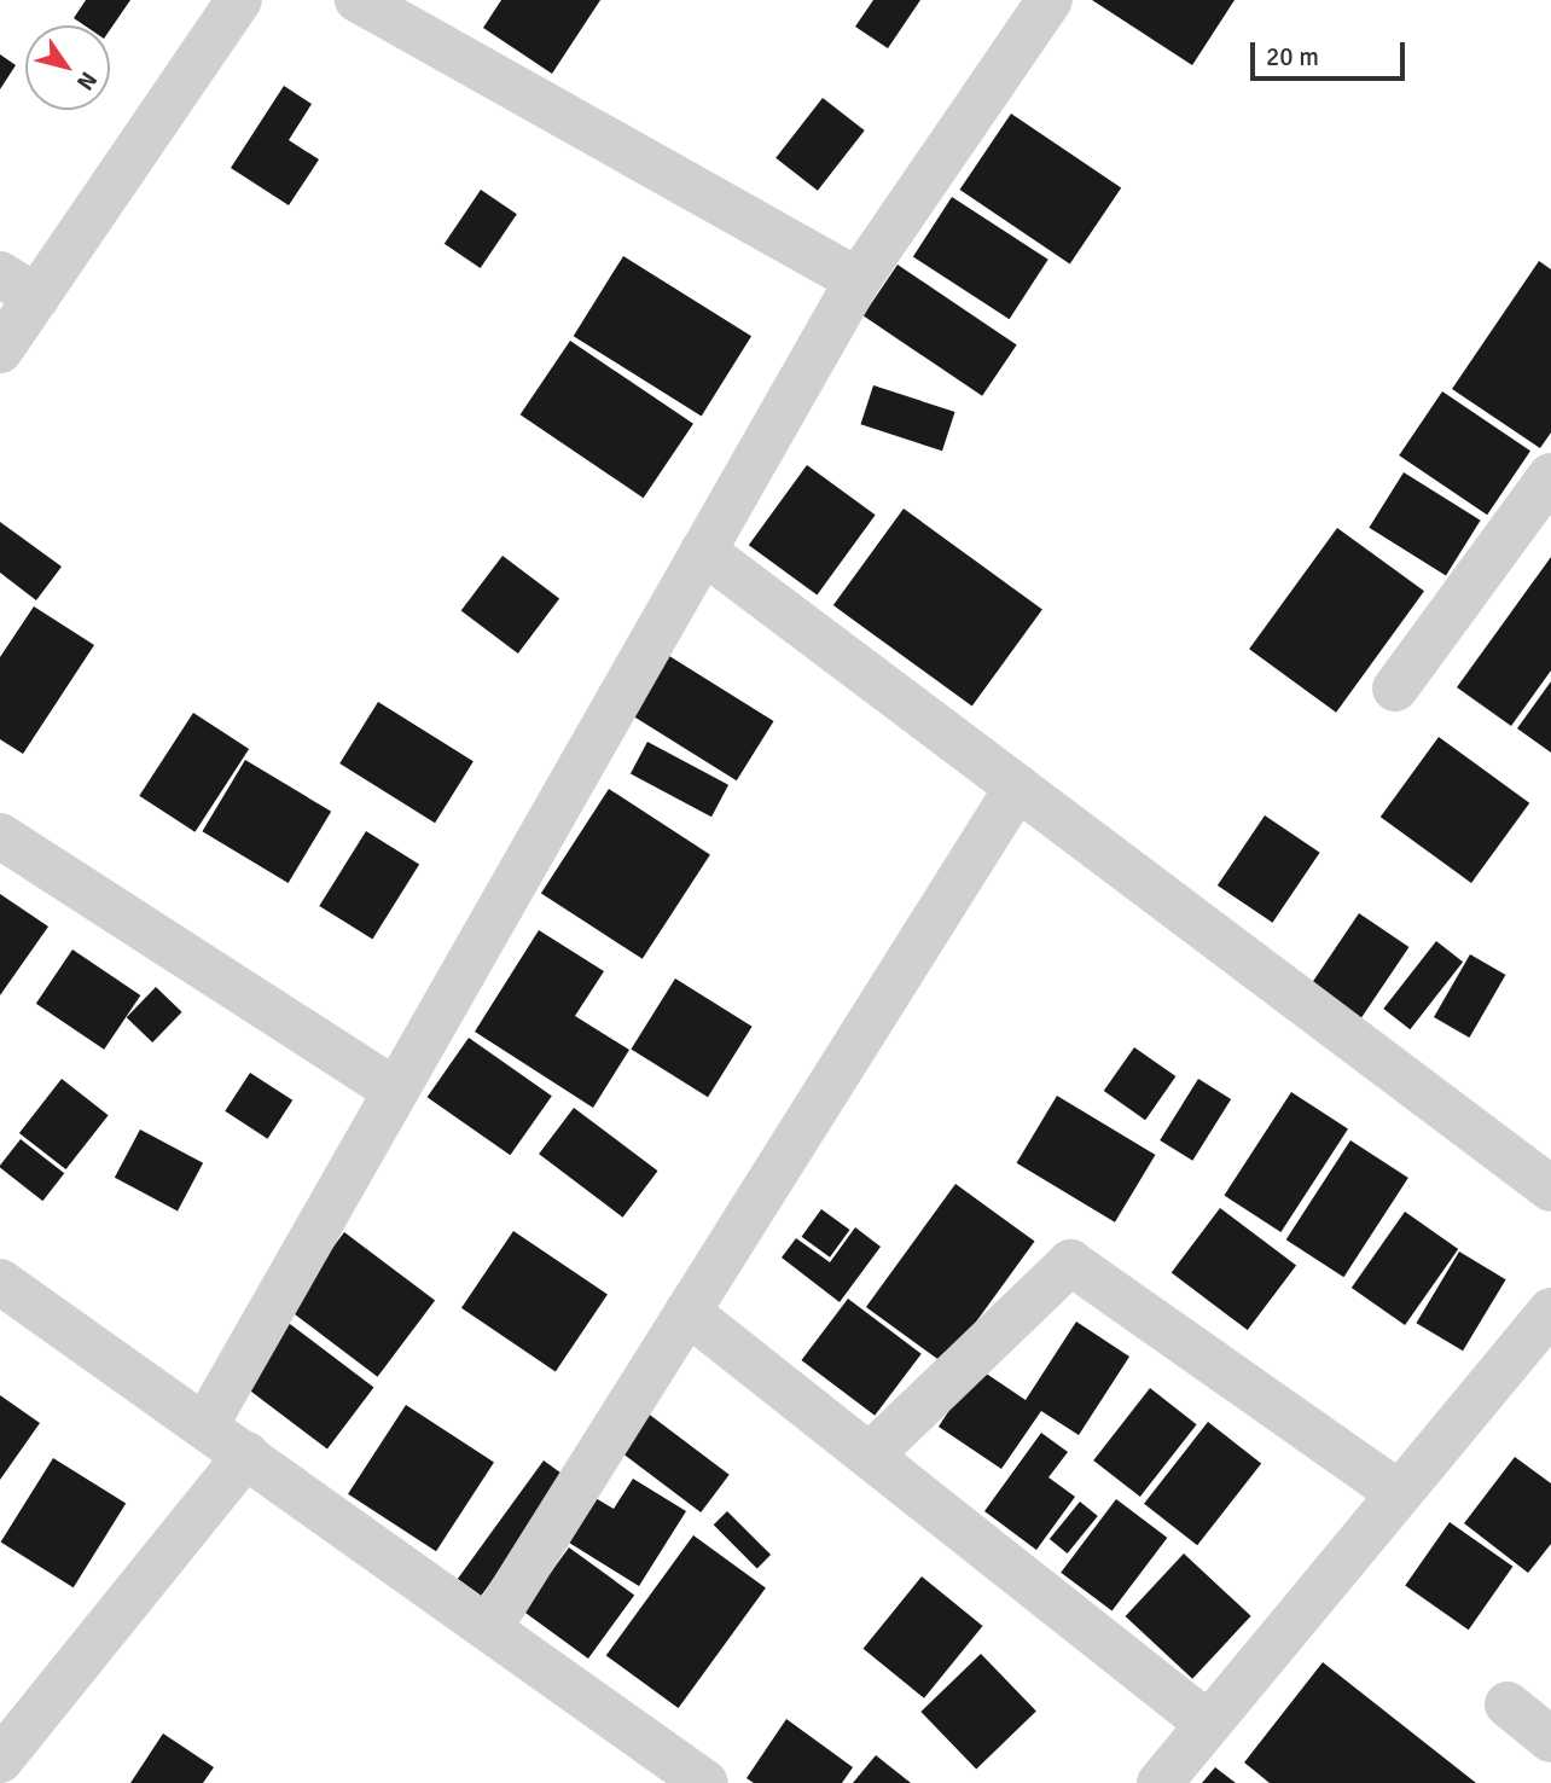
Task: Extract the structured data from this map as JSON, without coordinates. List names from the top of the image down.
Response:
{
  "scale_bar": "20 m",
  "north": "bottom right"
}
